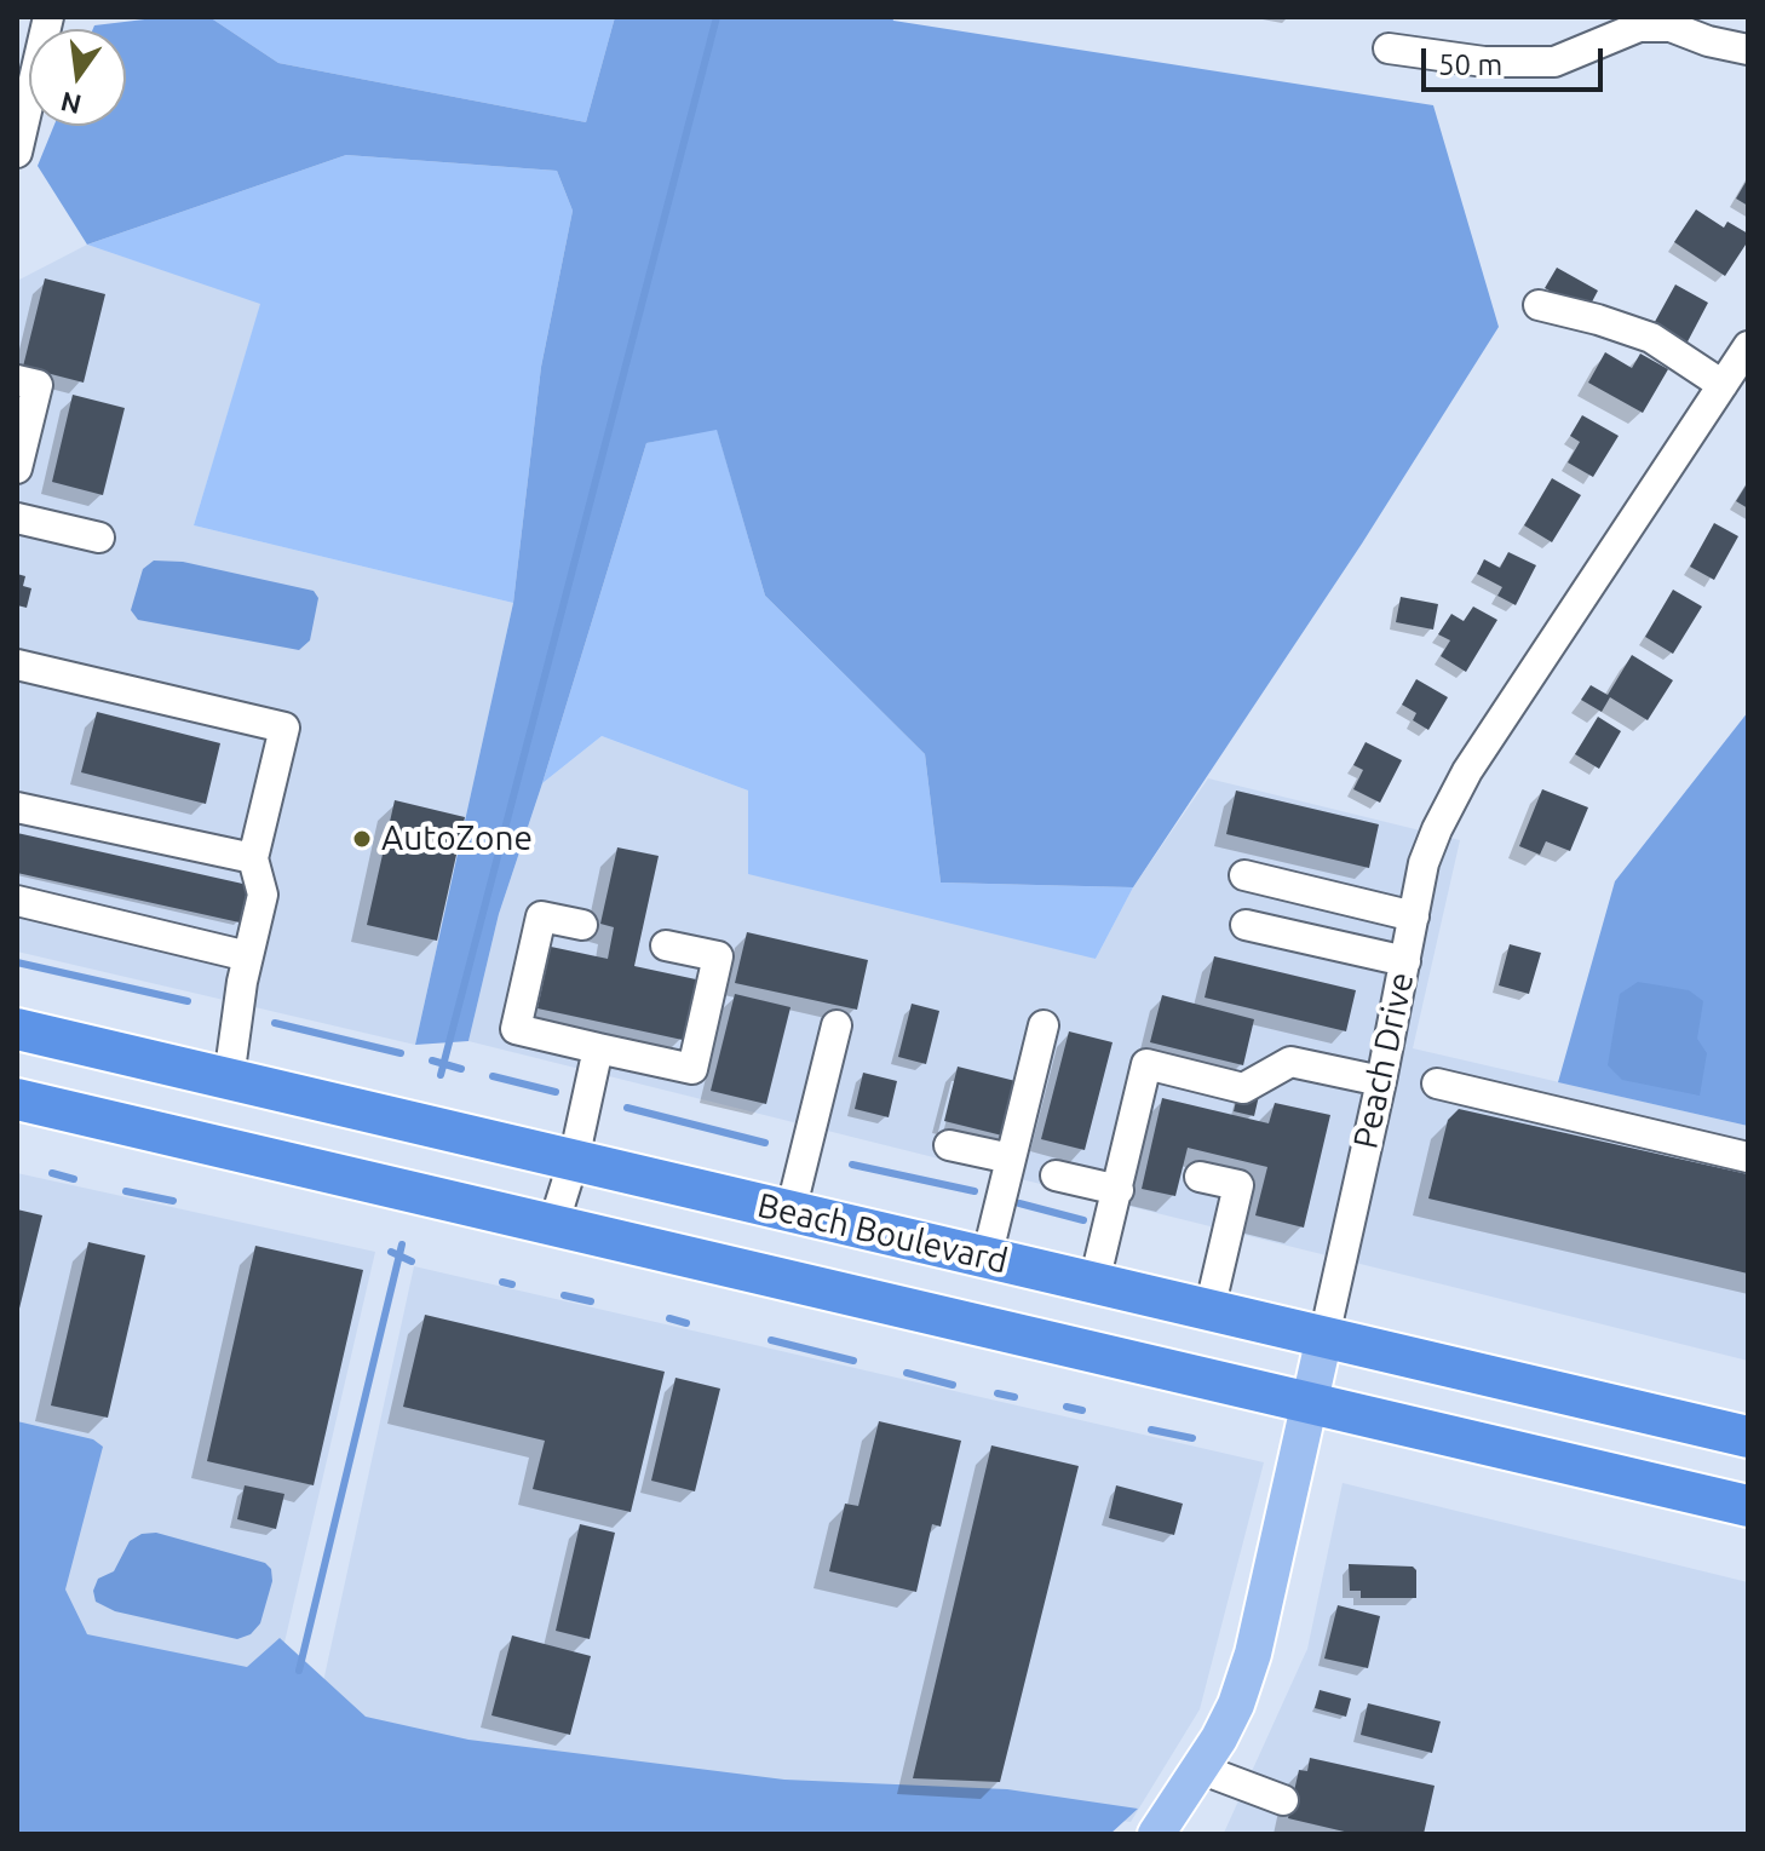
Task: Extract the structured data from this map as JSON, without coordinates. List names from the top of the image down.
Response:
{
  "streets": {
    "highway": ["Beach Boulevard"],
    "main road": ["Peach Drive"]
  },
  "crossings": [
    ["Peach Drive", "Beach Boulevard"]
  ],
  "places": ["AutoZone"],
  "scale_bar": "50 m",
  "north": "bottom"
}
